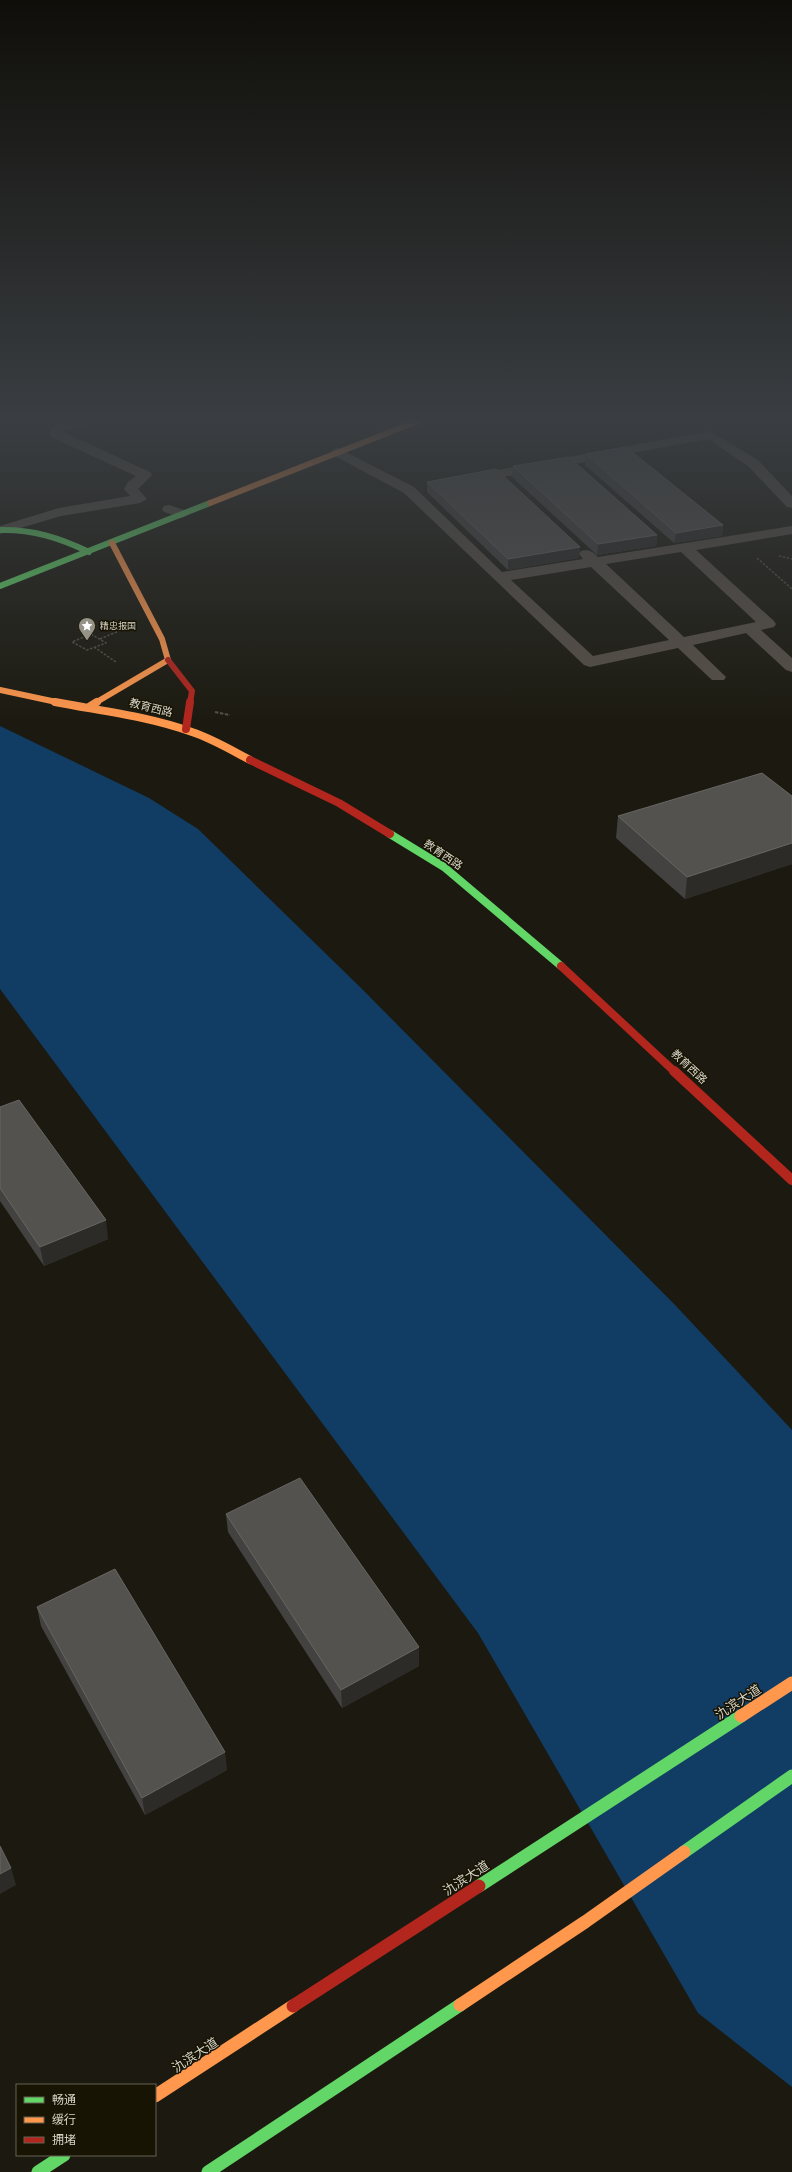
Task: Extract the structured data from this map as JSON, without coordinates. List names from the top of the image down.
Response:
{
  "streets": {
    "main road": ["教育西路", "氿滨大道"]
  },
  "places": {
    "place": ["精忠报国"]
  },
  "legend": ["畅通", "缓行", "拥堵"]
}
